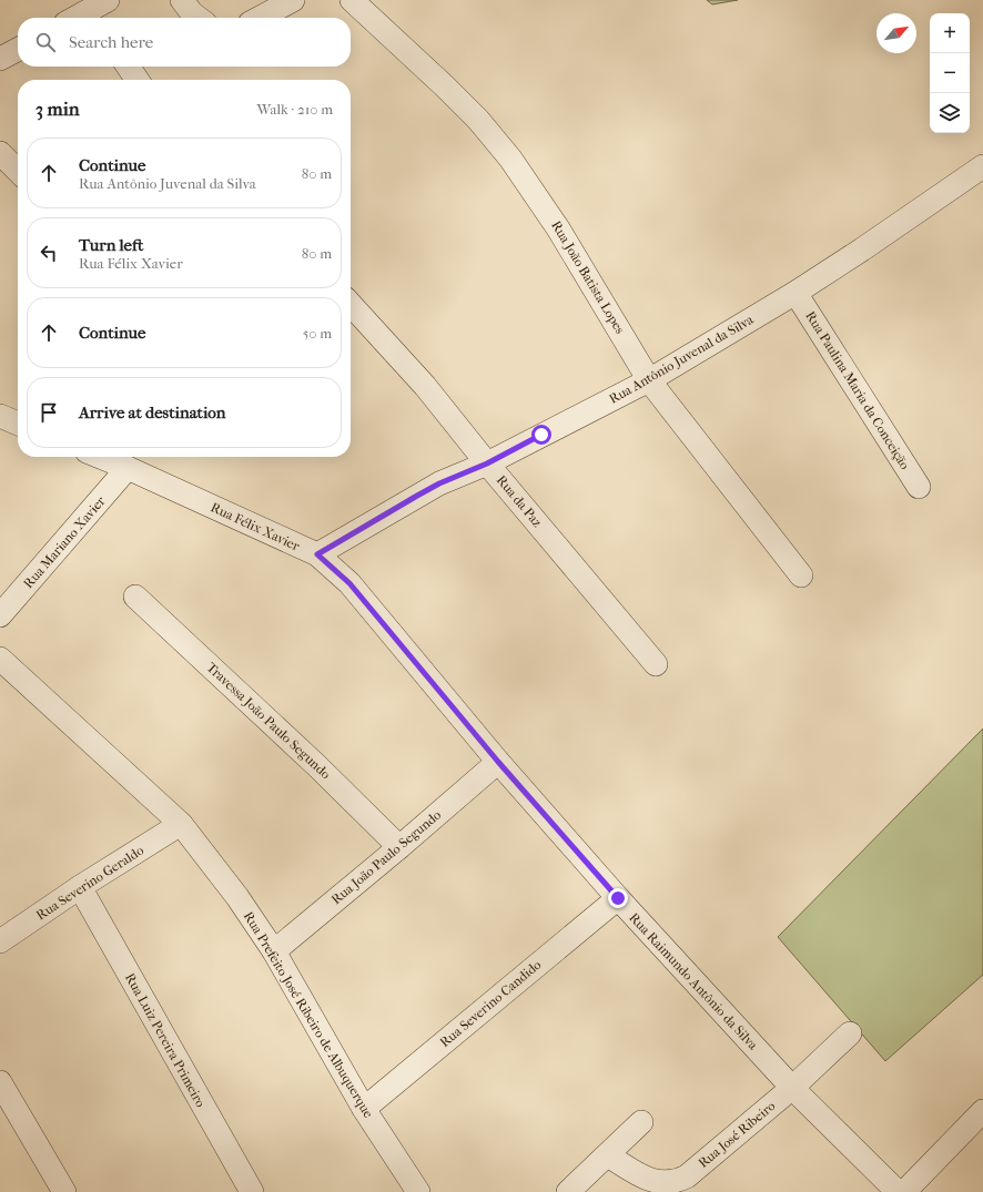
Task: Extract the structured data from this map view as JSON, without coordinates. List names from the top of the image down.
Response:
{
  "streets": {
    "street": [
      "Rua João Batista Lopes",
      "Rua Antônio Juvenal da Silva",
      "Rua Paulina Maria da Conceição",
      "Rua da Paz",
      "Rua Félix Xavier",
      "Rua Mariano Xavier",
      "Travessa João Paulo Segundo",
      "Rua João Paulo Segundo",
      "Rua Severino Geraldo",
      "Rua Raimundo Antônio da Silva",
      "Rua Severino Candido",
      "Rua Prefeito José Ribeiro de Albuquerque",
      "Rua Luiz Pereira Primeiro",
      "Rua José Ribeiro"
    ]
  },
  "crossings": [
    ["Rua João Batista Lopes", "Rua Antônio Juvenal da Silva"],
    ["Rua Antônio Juvenal da Silva", "Rua Paulina Maria da Conceição"],
    ["Rua Antônio Juvenal da Silva", "Rua da Paz"],
    ["Rua Antônio Juvenal da Silva", "Rua Félix Xavier"],
    ["Rua Félix Xavier", "Rua Mariano Xavier"],
    ["Rua Félix Xavier", "Rua João Paulo Segundo"],
    ["Rua Félix Xavier", "Rua Raimundo Antônio da Silva"],
    ["Travessa João Paulo Segundo", "Rua João Paulo Segundo"],
    ["Rua João Paulo Segundo", "Rua Raimundo Antônio da Silva"],
    ["Rua João Paulo Segundo", "Rua Prefeito José Ribeiro de Albuquerque"],
    ["Rua Severino Geraldo", "Rua Prefeito José Ribeiro de Albuquerque"],
    ["Rua Severino Geraldo", "Rua Luiz Pereira Primeiro"],
    ["Rua Raimundo Antônio da Silva", "Rua Severino Candido"],
    ["Rua Raimundo Antônio da Silva", "Rua José Ribeiro"],
    ["Rua Severino Candido", "Rua Prefeito José Ribeiro de Albuquerque"]
  ],
  "north": "top right",
  "page": {
    "map_buttons": ["+", "−"],
    "search": "Search here",
    "heading": ["3 min", "Walk · 210 m"],
    "list": [
      ["Continue", "Rua Antônio Juvenal da Silva", "80 m"],
      ["Turn left", "Rua Félix Xavier", "80 m"],
      ["Continue", "50 m"],
      "Arrive at destination"
    ]
  }
}
